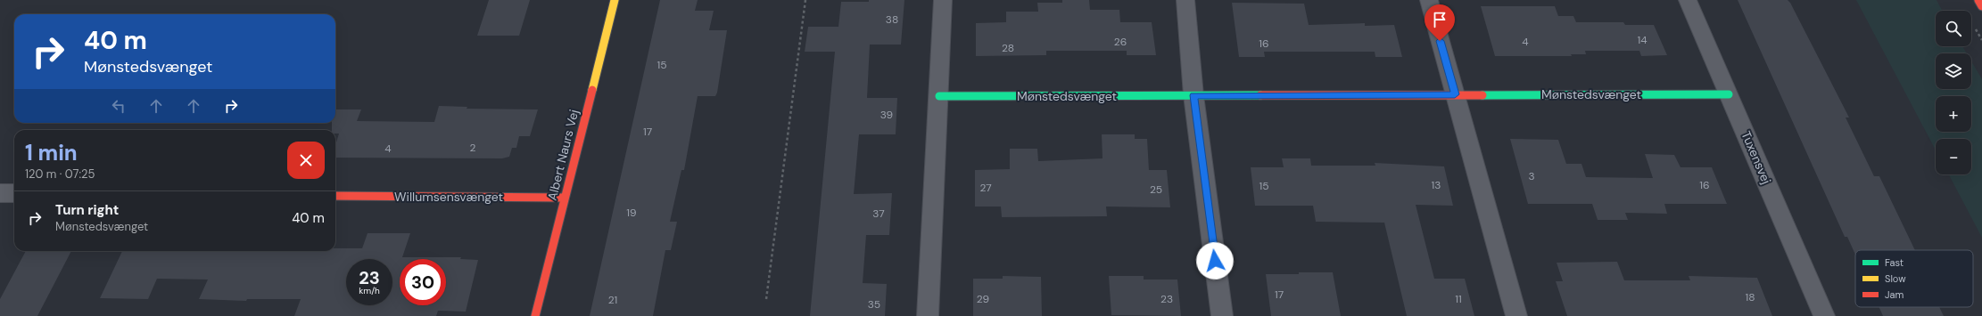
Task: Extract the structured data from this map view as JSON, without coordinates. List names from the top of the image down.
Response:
{
  "streets": {
    "street": [
      "Mønstedsvænget",
      "Albert Naurs Vej",
      "Tuxensvej",
      "Willumsensvænget"
    ]
  },
  "crossings": [
    ["Mønstedsvænget", "Tuxensvej"],
    ["Albert Naurs Vej", "Willumsensvænget"]
  ],
  "house_numbers": [
    "38",
    "14",
    "26",
    "4",
    "16",
    "28",
    "15",
    "39",
    "17",
    "2",
    "4",
    "3",
    "13",
    "16",
    "15",
    "27",
    "25",
    "19",
    "37",
    "17",
    "18",
    "29",
    "23",
    "11",
    "21",
    "35"
  ],
  "legend": ["Fast", "Slow", "Jam"],
  "page": {
    "map_buttons": ["+", "−"],
    "turn": ["40 m", "Mønstedsvænget"],
    "heading": ["1 min", "120 m · 07:25"],
    "list": [
      {
        "name": "Turn right",
        "note": "Mønstedsvænget",
        "value": "40 m"
      }
    ],
    "speed": "23 km/h",
    "limit": "30"
  }
}
